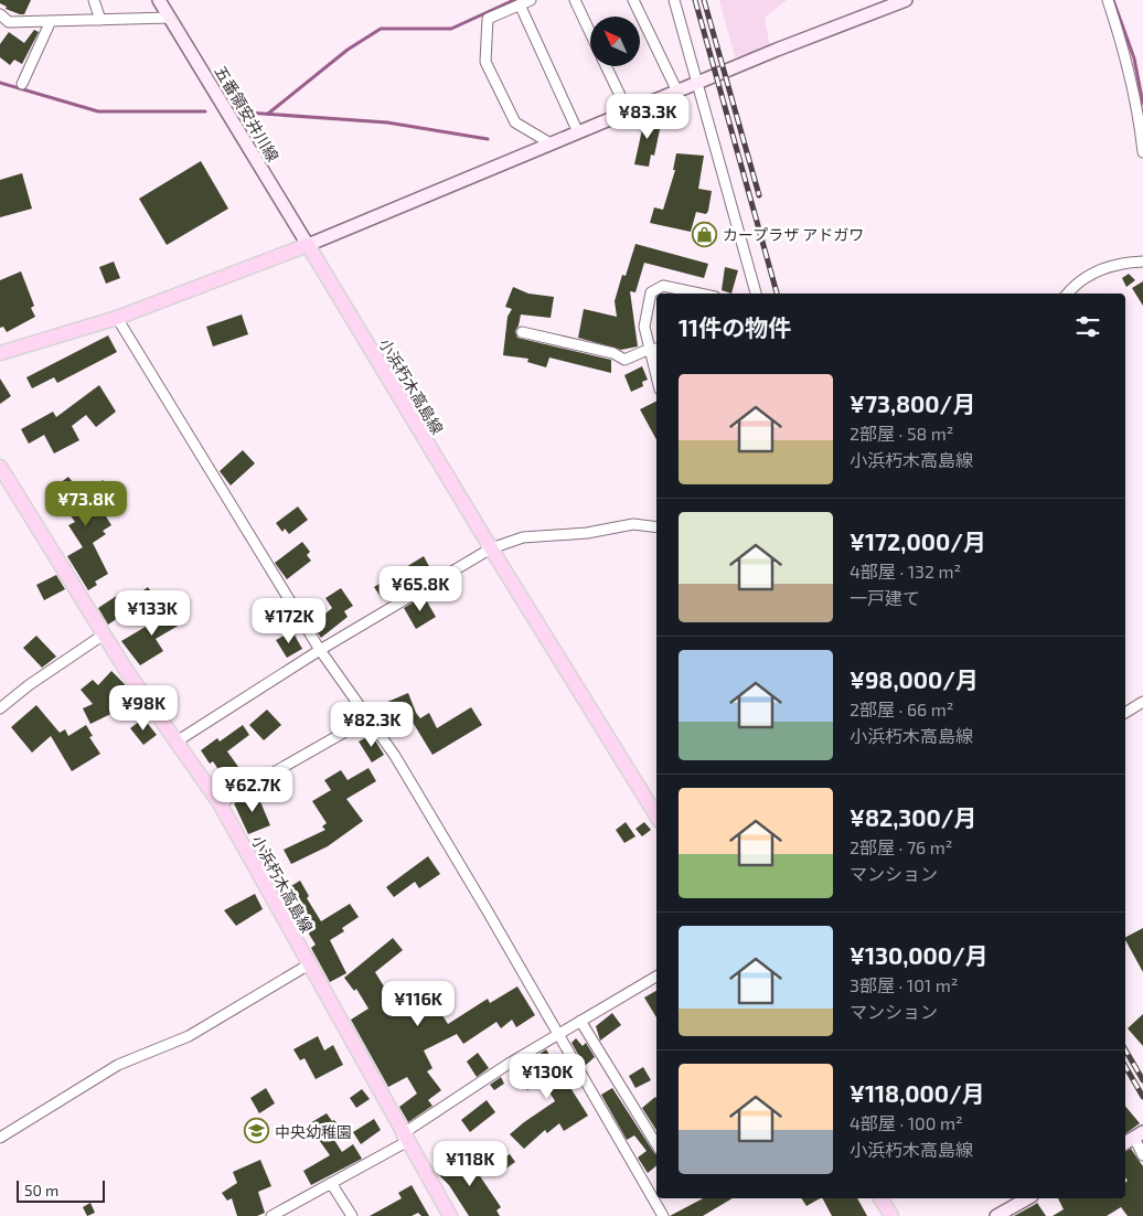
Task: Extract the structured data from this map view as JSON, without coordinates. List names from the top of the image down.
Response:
{
  "streets": {
    "main road": ["小浜朽木高島線"],
    "street": ["五番領安井川線"]
  },
  "crossings": [
    ["五番領安井川線", "小浜朽木高島線"]
  ],
  "places": {
    "shop": ["カープラザ アドガワ"],
    "school or university": ["中央幼稚園"]
  },
  "scale_bar": "50 m",
  "north": "top left",
  "page": {
    "price": [
      "¥83.3K",
      "¥73.8K",
      "¥65.8K",
      "¥133K",
      "¥172K",
      "¥98K",
      "¥82.3K",
      "¥62.7K",
      "¥116K",
      "¥130K",
      "¥118K"
    ],
    "heading": "11件の物件",
    "list": [
      {
        "name": "¥73,800/月",
        "note": "2部屋 · 58 m² · 小浜朽木高島線"
      },
      {
        "name": "¥172,000/月",
        "note": "4部屋 · 132 m² · 一戸建て"
      },
      {
        "name": "¥98,000/月",
        "note": "2部屋 · 66 m² · 小浜朽木高島線"
      },
      {
        "name": "¥82,300/月",
        "note": "2部屋 · 76 m² · マンション"
      },
      {
        "name": "¥130,000/月",
        "note": "3部屋 · 101 m² · マンション"
      },
      {
        "name": "¥118,000/月",
        "note": "4部屋 · 100 m² · 小浜朽木高島線"
      }
    ],
    "scale": "50 m"
  }
}
